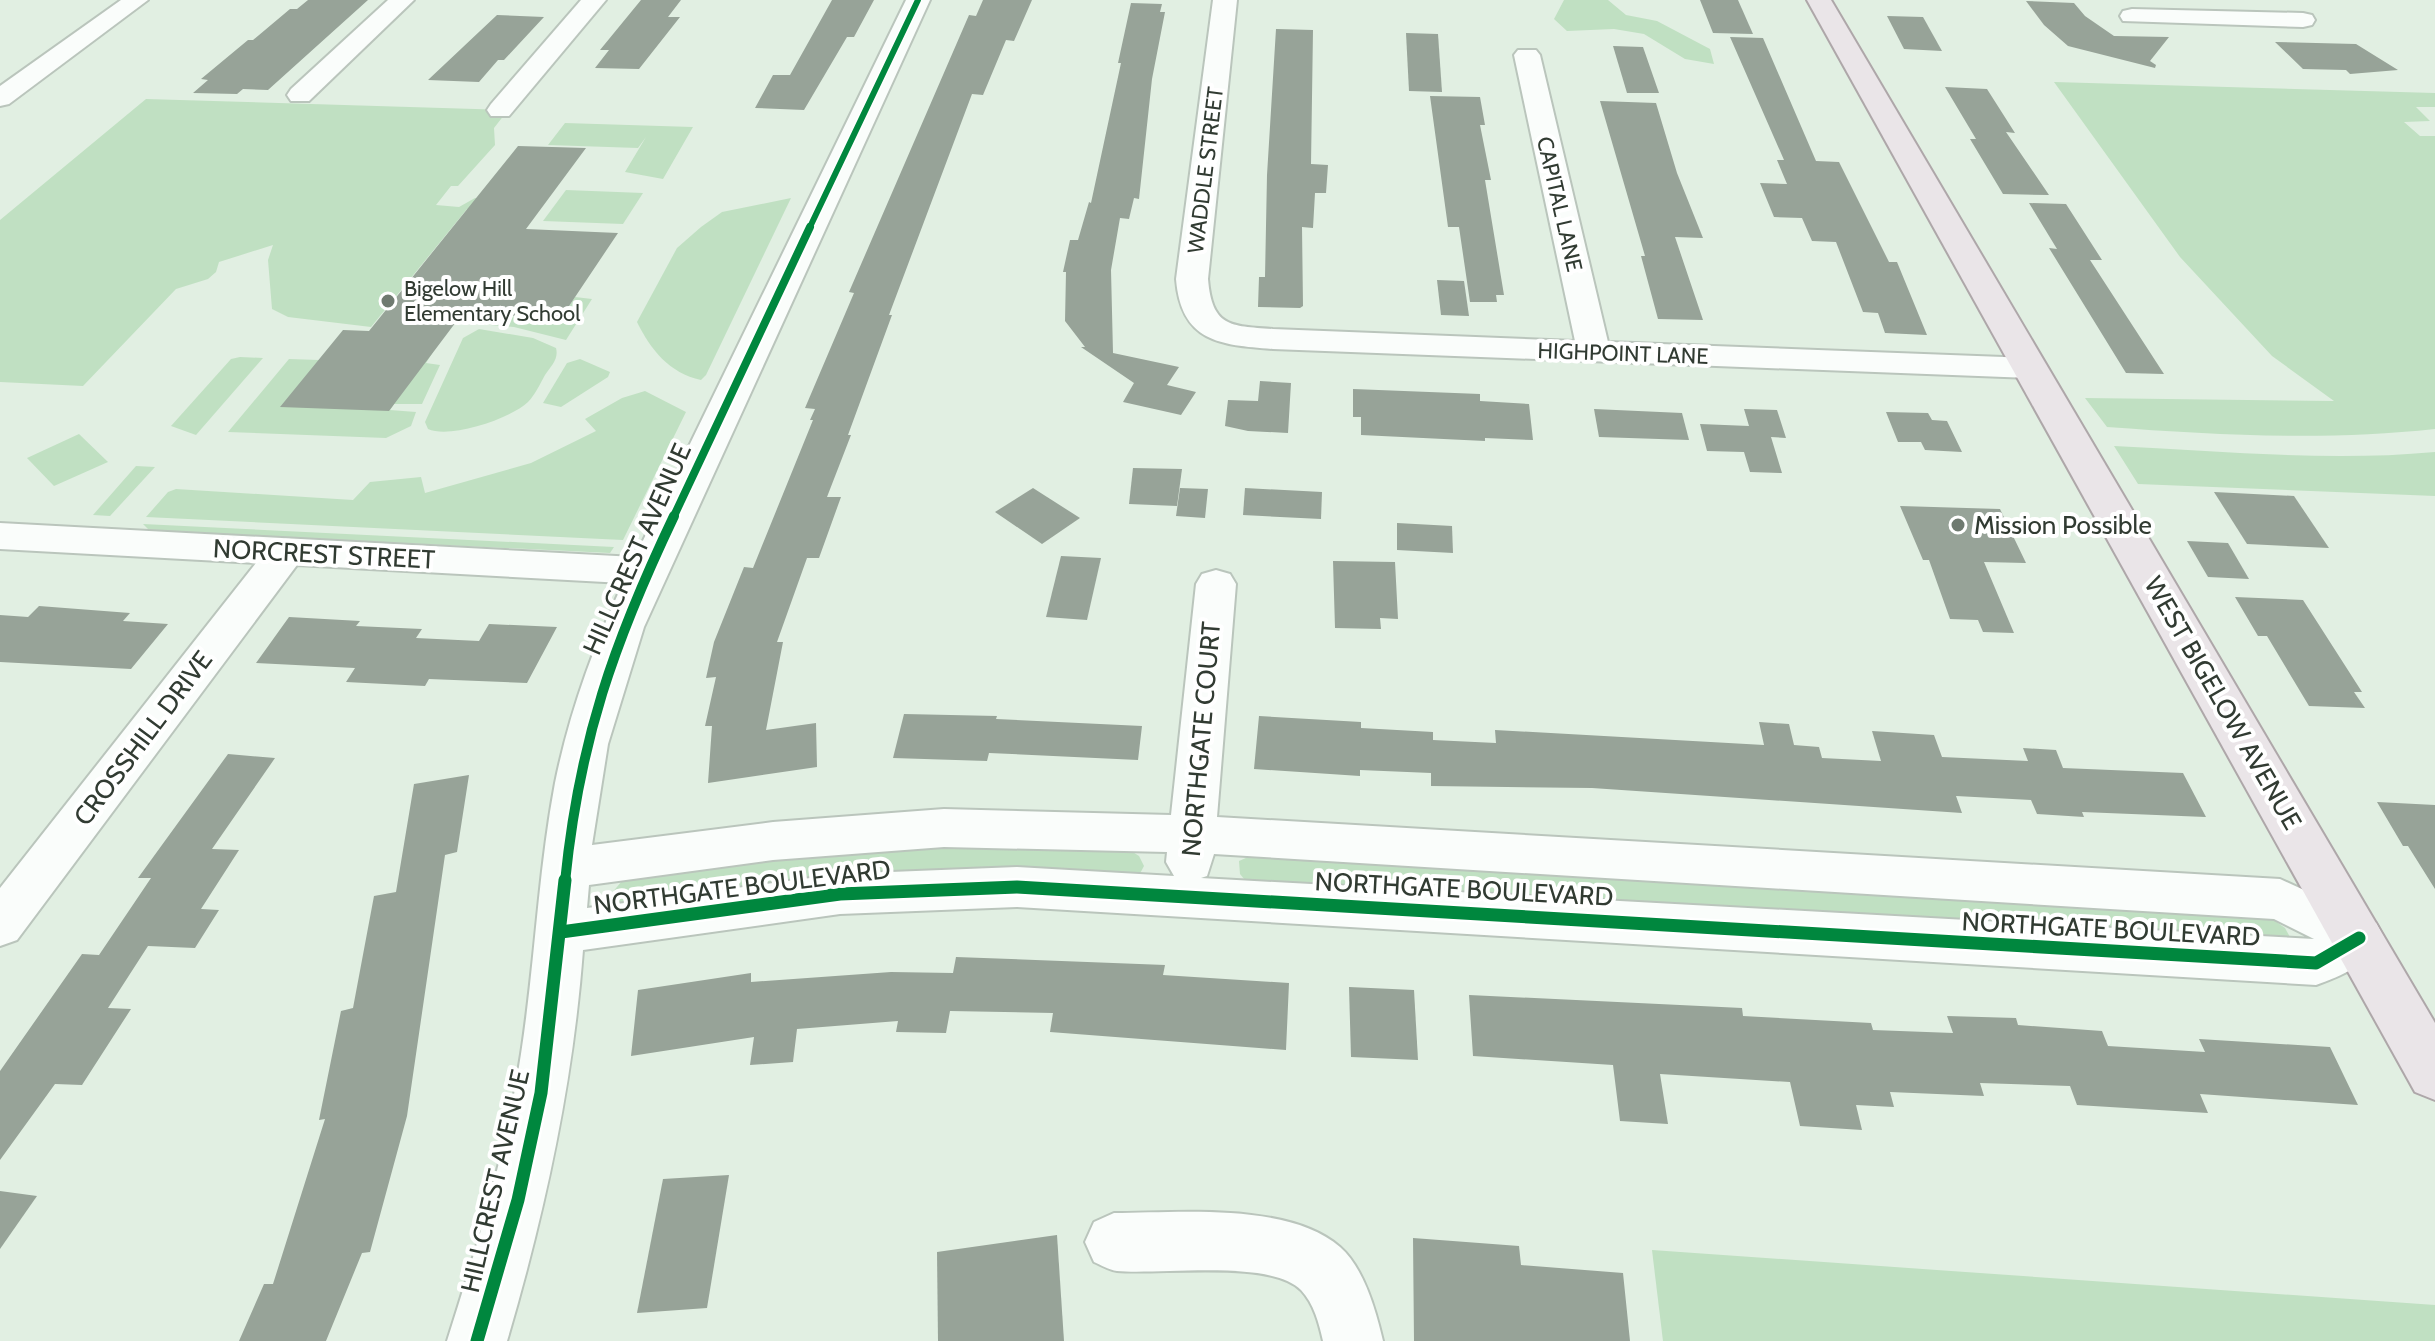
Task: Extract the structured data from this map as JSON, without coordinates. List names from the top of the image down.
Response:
{
  "streets": {
    "main road": ["WEST BIGELOW AVENUE"],
    "street": [
      "WADDLE STREET",
      "CAPITAL LANE",
      "HIGHPOINT LANE",
      "HILLCREST AVENUE",
      "NORCREST STREET",
      "CROSSHILL DRIVE",
      "NORTHGATE COURT",
      "NORTHGATE BOULEVARD"
    ]
  },
  "crossings": [
    ["WADDLE STREET", "HIGHPOINT LANE"],
    ["CAPITAL LANE", "HIGHPOINT LANE"],
    ["HIGHPOINT LANE", "WEST BIGELOW AVENUE"],
    ["HILLCREST AVENUE", "NORCREST STREET"],
    ["HILLCREST AVENUE", "NORTHGATE BOULEVARD"],
    ["NORCREST STREET", "CROSSHILL DRIVE"],
    ["WEST BIGELOW AVENUE", "NORTHGATE BOULEVARD"],
    ["NORTHGATE COURT", "NORTHGATE BOULEVARD"]
  ],
  "places": ["Bigelow Hill Elementary School", "Mission Possible"]
}
